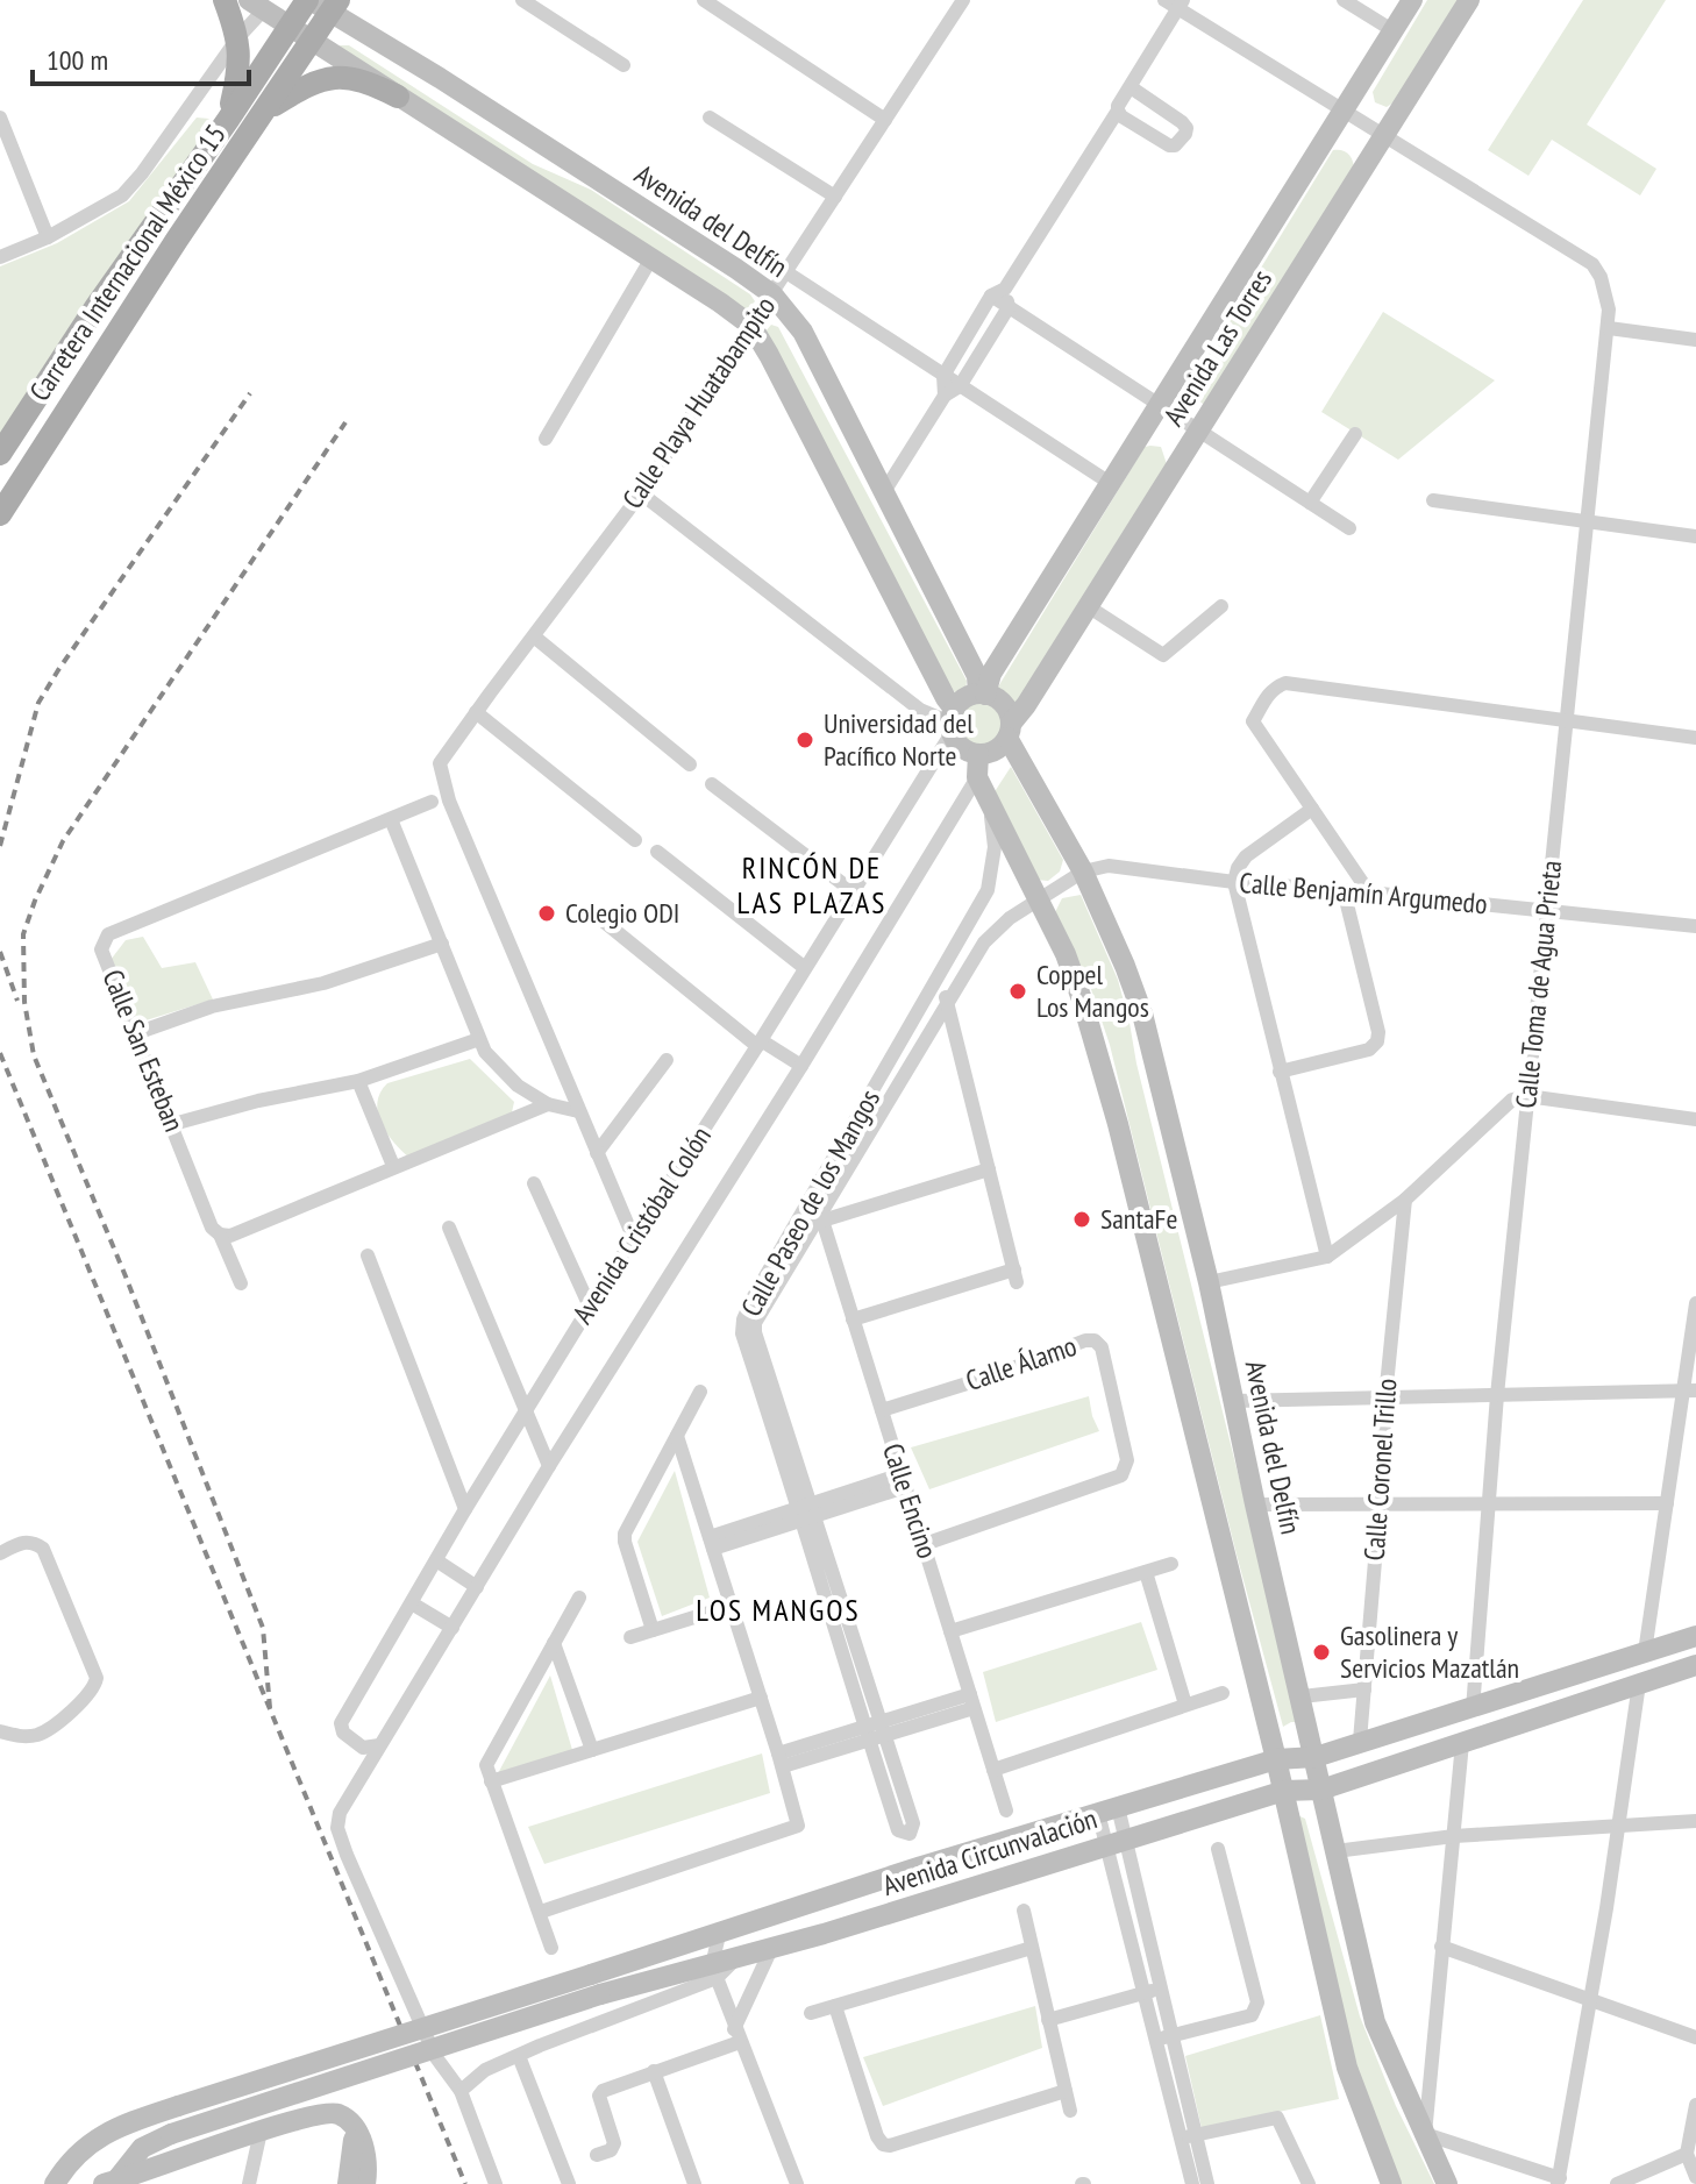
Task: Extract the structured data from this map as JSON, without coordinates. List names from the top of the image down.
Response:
{
  "streets": {
    "main road": ["Carretera Internacional México 15"],
    "street": [
      "Avenida del Delfín",
      "Avenida Las Torres",
      "Calle Playa Huatabampito",
      "Calle Benjamín Argumedo",
      "Calle Toma de Agua Prieta",
      "Calle San Esteban",
      "Calle Paseo de los Mangos",
      "Avenida Cristóbal Colón",
      "Calle Álamo",
      "Calle Coronel Trillo",
      "Calle Encino",
      "Avenida Circunvalación"
    ]
  },
  "crossings": [
    ["Avenida del Delfín", "Carretera Internacional México 15"],
    ["Avenida del Delfín", "Avenida Las Torres"],
    ["Avenida del Delfín", "Calle Playa Huatabampito"],
    ["Avenida del Delfín", "Calle Benjamín Argumedo"],
    ["Avenida del Delfín", "Avenida Cristóbal Colón"],
    ["Avenida del Delfín", "Avenida Circunvalación"],
    ["Avenida Las Torres", "Calle Toma de Agua Prieta"],
    ["Avenida Las Torres", "Avenida Cristóbal Colón"],
    ["Calle Benjamín Argumedo", "Calle Toma de Agua Prieta"],
    ["Calle Benjamín Argumedo", "Calle Paseo de los Mangos"],
    ["Calle Toma de Agua Prieta", "Avenida Circunvalación"],
    ["Calle Paseo de los Mangos", "Calle Encino"],
    ["Calle Álamo", "Calle Encino"],
    ["Calle Coronel Trillo", "Avenida Circunvalación"]
  ],
  "districts": ["RINCÓN DE LAS PLAZAS", "LOS MANGOS"],
  "places": [
    "Universidad del Pacífico Norte",
    "Colegio ODI",
    "Coppel Los Mangos",
    "SantaFe",
    "Gasolinera y Servicios Mazatlán"
  ],
  "scale_bar": "100 m"
}
